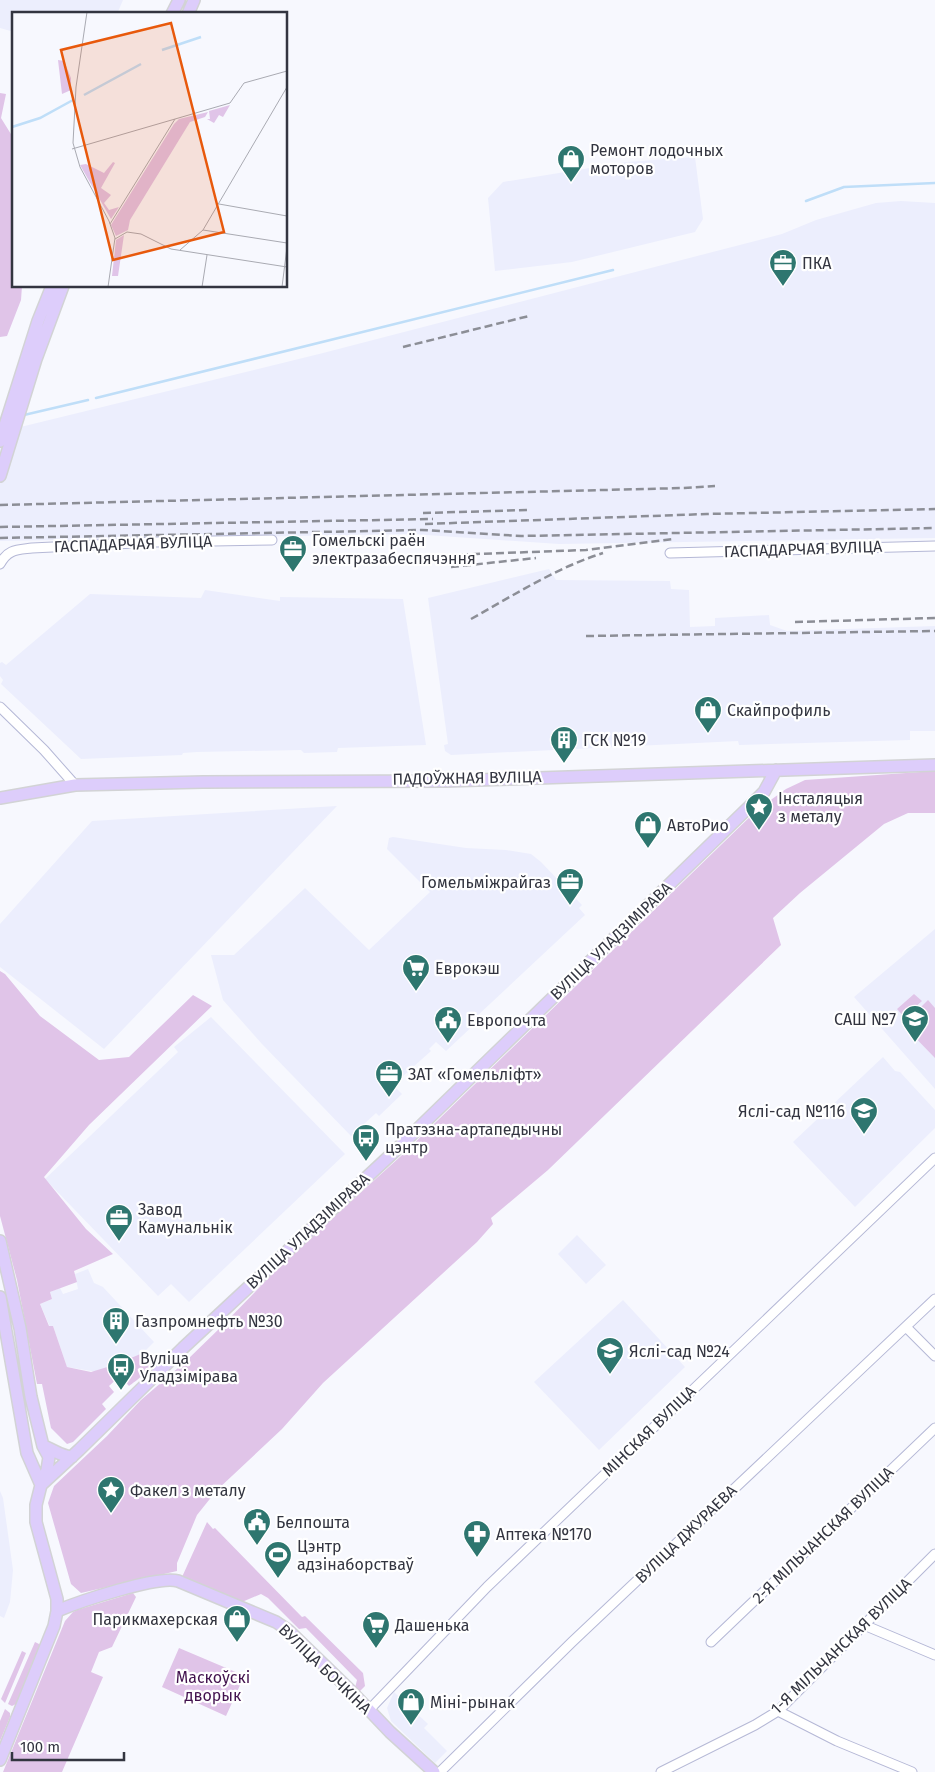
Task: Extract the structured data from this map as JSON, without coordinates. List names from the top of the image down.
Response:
{
  "streets": {
    "main road": ["ПАДОЎЖНАЯ ВУЛІЦА", "ВУЛІЦА УЛАДЗІМІРАВА", "ВУЛІЦА БОЧКІНА"],
    "street": [
      "ГАСПАДАРЧАЯ ВУЛІЦА",
      "МІНСКАЯ ВУЛІЦА",
      "ВУЛІЦА ДЖУРАЕВА",
      "2-Я МІЛЬЧАНСКАЯ ВУЛІЦА",
      "1-Я МІЛЬЧАНСКАЯ ВУЛІЦА"
    ]
  },
  "crossings": [
    ["ПАДОЎЖНАЯ ВУЛІЦА", "ВУЛІЦА УЛАДЗІМІРАВА"],
    ["МІНСКАЯ ВУЛІЦА", "ВУЛІЦА БОЧКІНА"]
  ],
  "parks": ["Маскоўскі дворык"],
  "places": {
    "shop": [
      "Ремонт лодочных моторов",
      "Скайпрофиль",
      "АвтоРио",
      "Парикмахерская",
      "Міні-рынак"
    ],
    "office": [
      "ПКА",
      "Гомельскі раён электразабеспячэння",
      "Гомельміжрайгаз",
      "ЗАТ «Гомельліфт»",
      "Завод Камунальнік"
    ],
    "building": ["ГСК №19", "Газпромнефть №30"],
    "place": ["Інсталяцыя з металу", "Факел з металу"],
    "supermarket": ["Еврокэш", "Дашенька"],
    "school or university": ["САШ №7", "Яслі-сад №116", "Яслі-сад №24"],
    "public building": ["Европочта", "Белпошта"],
    "bus stop": ["Пратэзна-артапедычны цэнтр", "Вуліца Уладзімірава"],
    "pharmacy": ["Аптека №170"],
    "sports": ["Цэнтр адзінаборстваў"]
  },
  "scale_bar": "100 m"
}
